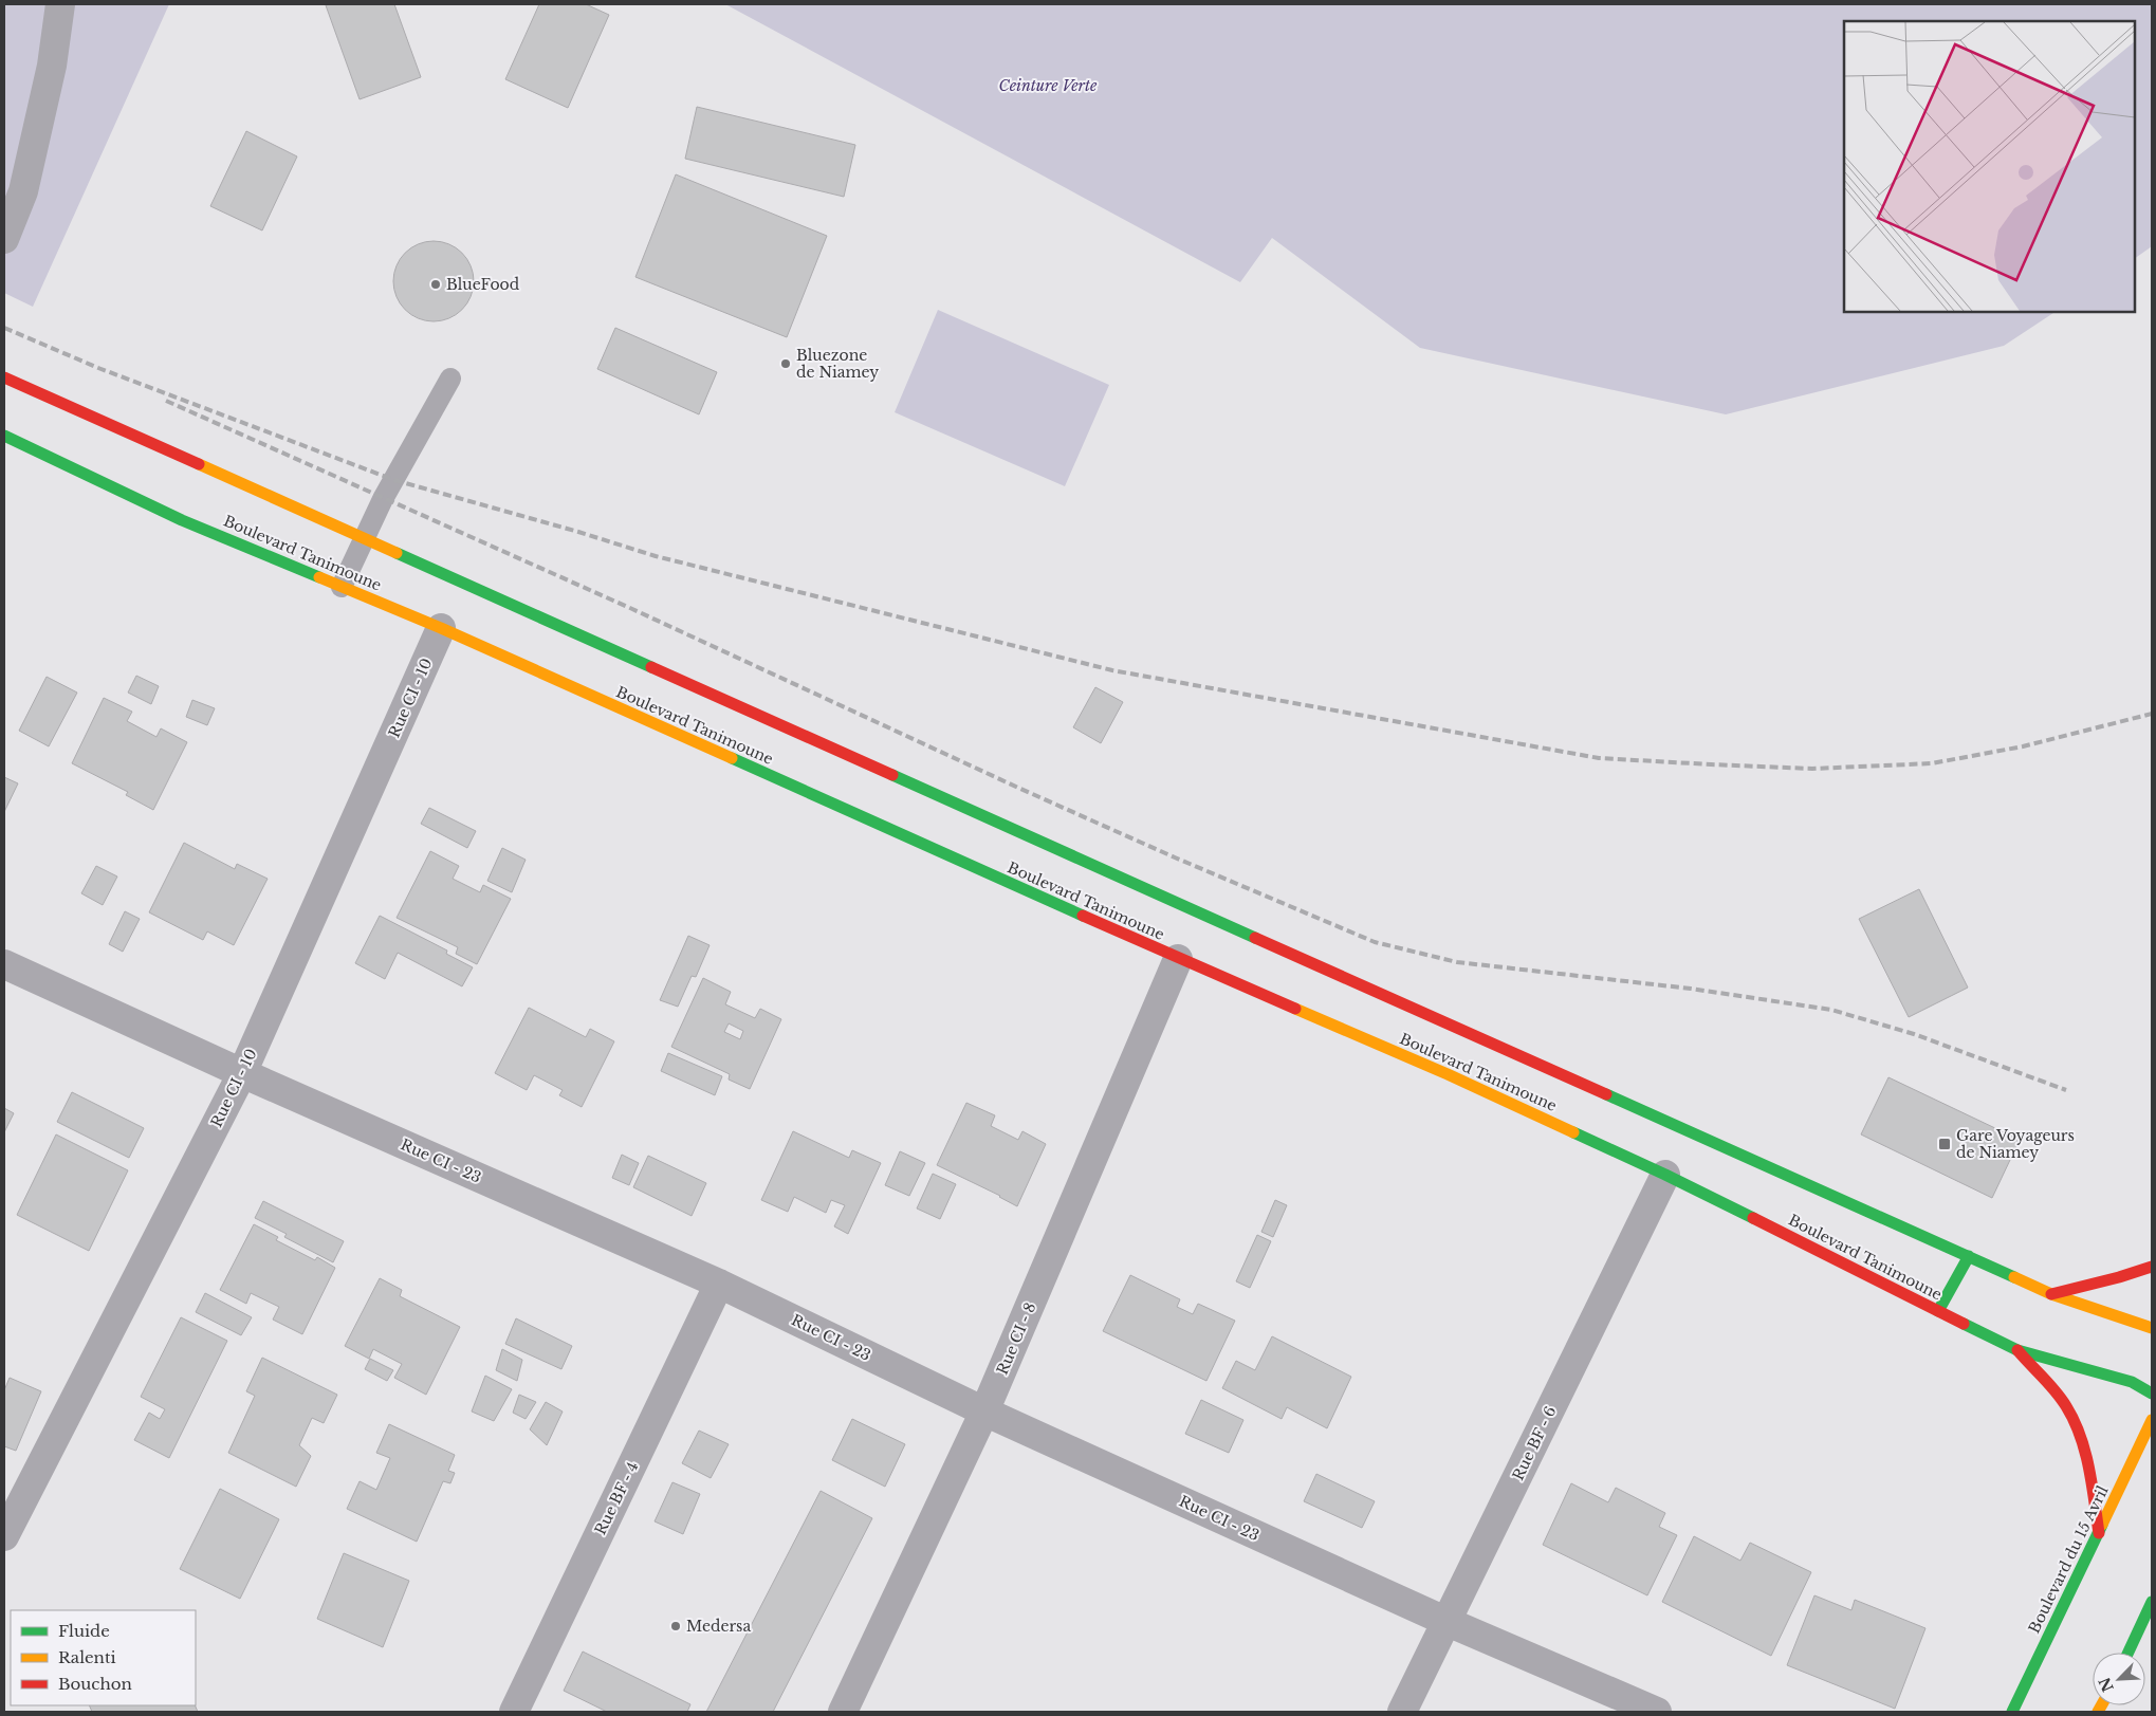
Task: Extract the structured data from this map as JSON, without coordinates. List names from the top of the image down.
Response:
{
  "streets": {
    "main road": ["Boulevard Tanimoune", "Boulevard du 15 Avril"],
    "street": [
      "Rue CI - 10",
      "Rue CI - 23",
      "Rue CI - 8",
      "Rue BF - 6",
      "Rue BF - 4"
    ]
  },
  "crossings": [
    ["Boulevard Tanimoune", "Rue CI - 10"],
    ["Boulevard Tanimoune", "Rue CI - 8"],
    ["Boulevard Tanimoune", "Rue BF - 6"],
    ["Rue CI - 10", "Rue CI - 23"],
    ["Rue CI - 23", "Rue CI - 8"],
    ["Rue CI - 23", "Rue BF - 6"],
    ["Rue CI - 23", "Rue BF - 4"]
  ],
  "parks": ["Ceinture Verte"],
  "places": {
    "other": ["BlueFood", "Bluezone de Niamey", "Medersa"],
    "transit": ["Gare Voyageurs de Niamey"]
  },
  "legend": ["Fluide", "Ralenti", "Bouchon"],
  "north": "bottom left"
}
